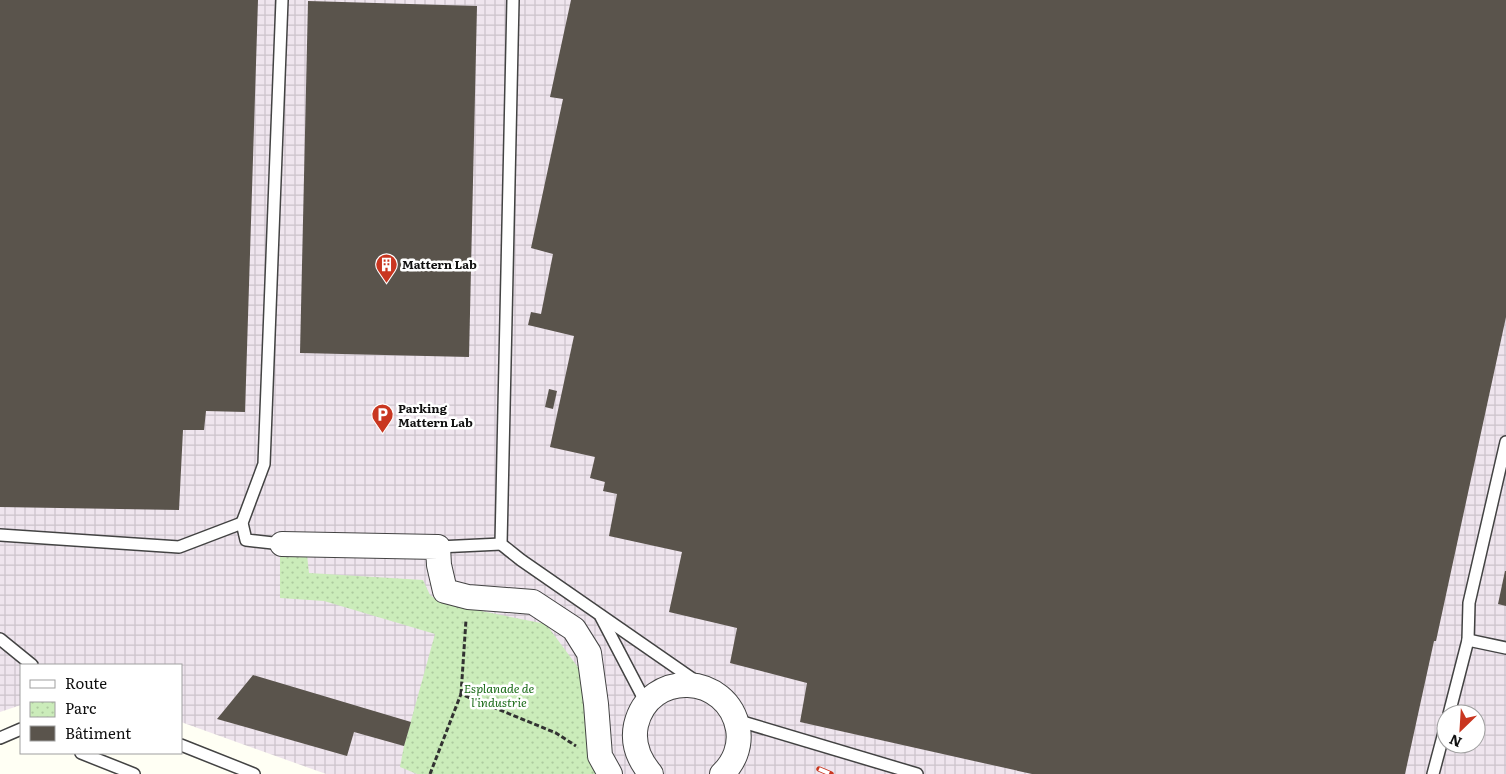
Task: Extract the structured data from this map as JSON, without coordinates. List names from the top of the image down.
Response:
{
  "parks": ["Esplanade de l'industrie"],
  "places": {
    "building": ["Mattern Lab"],
    "parking": ["Parking Mattern Lab"]
  },
  "legend": ["Route", "Parc", "Bâtiment"],
  "north": "bottom left"
}
